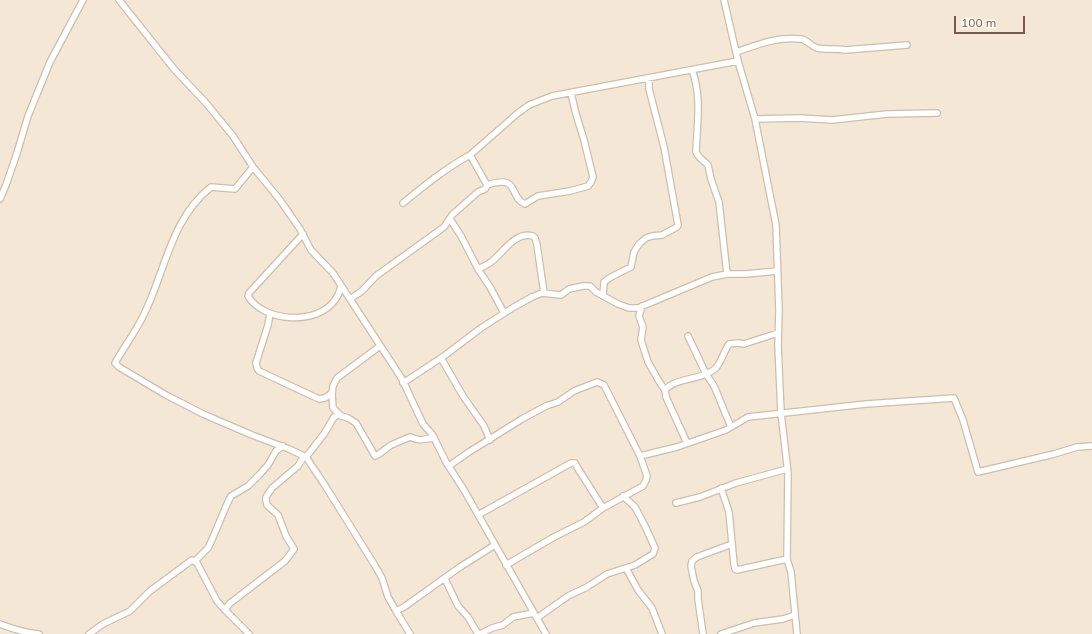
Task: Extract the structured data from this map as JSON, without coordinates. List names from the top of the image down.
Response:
{
  "scale_bar": "100 m"
}
